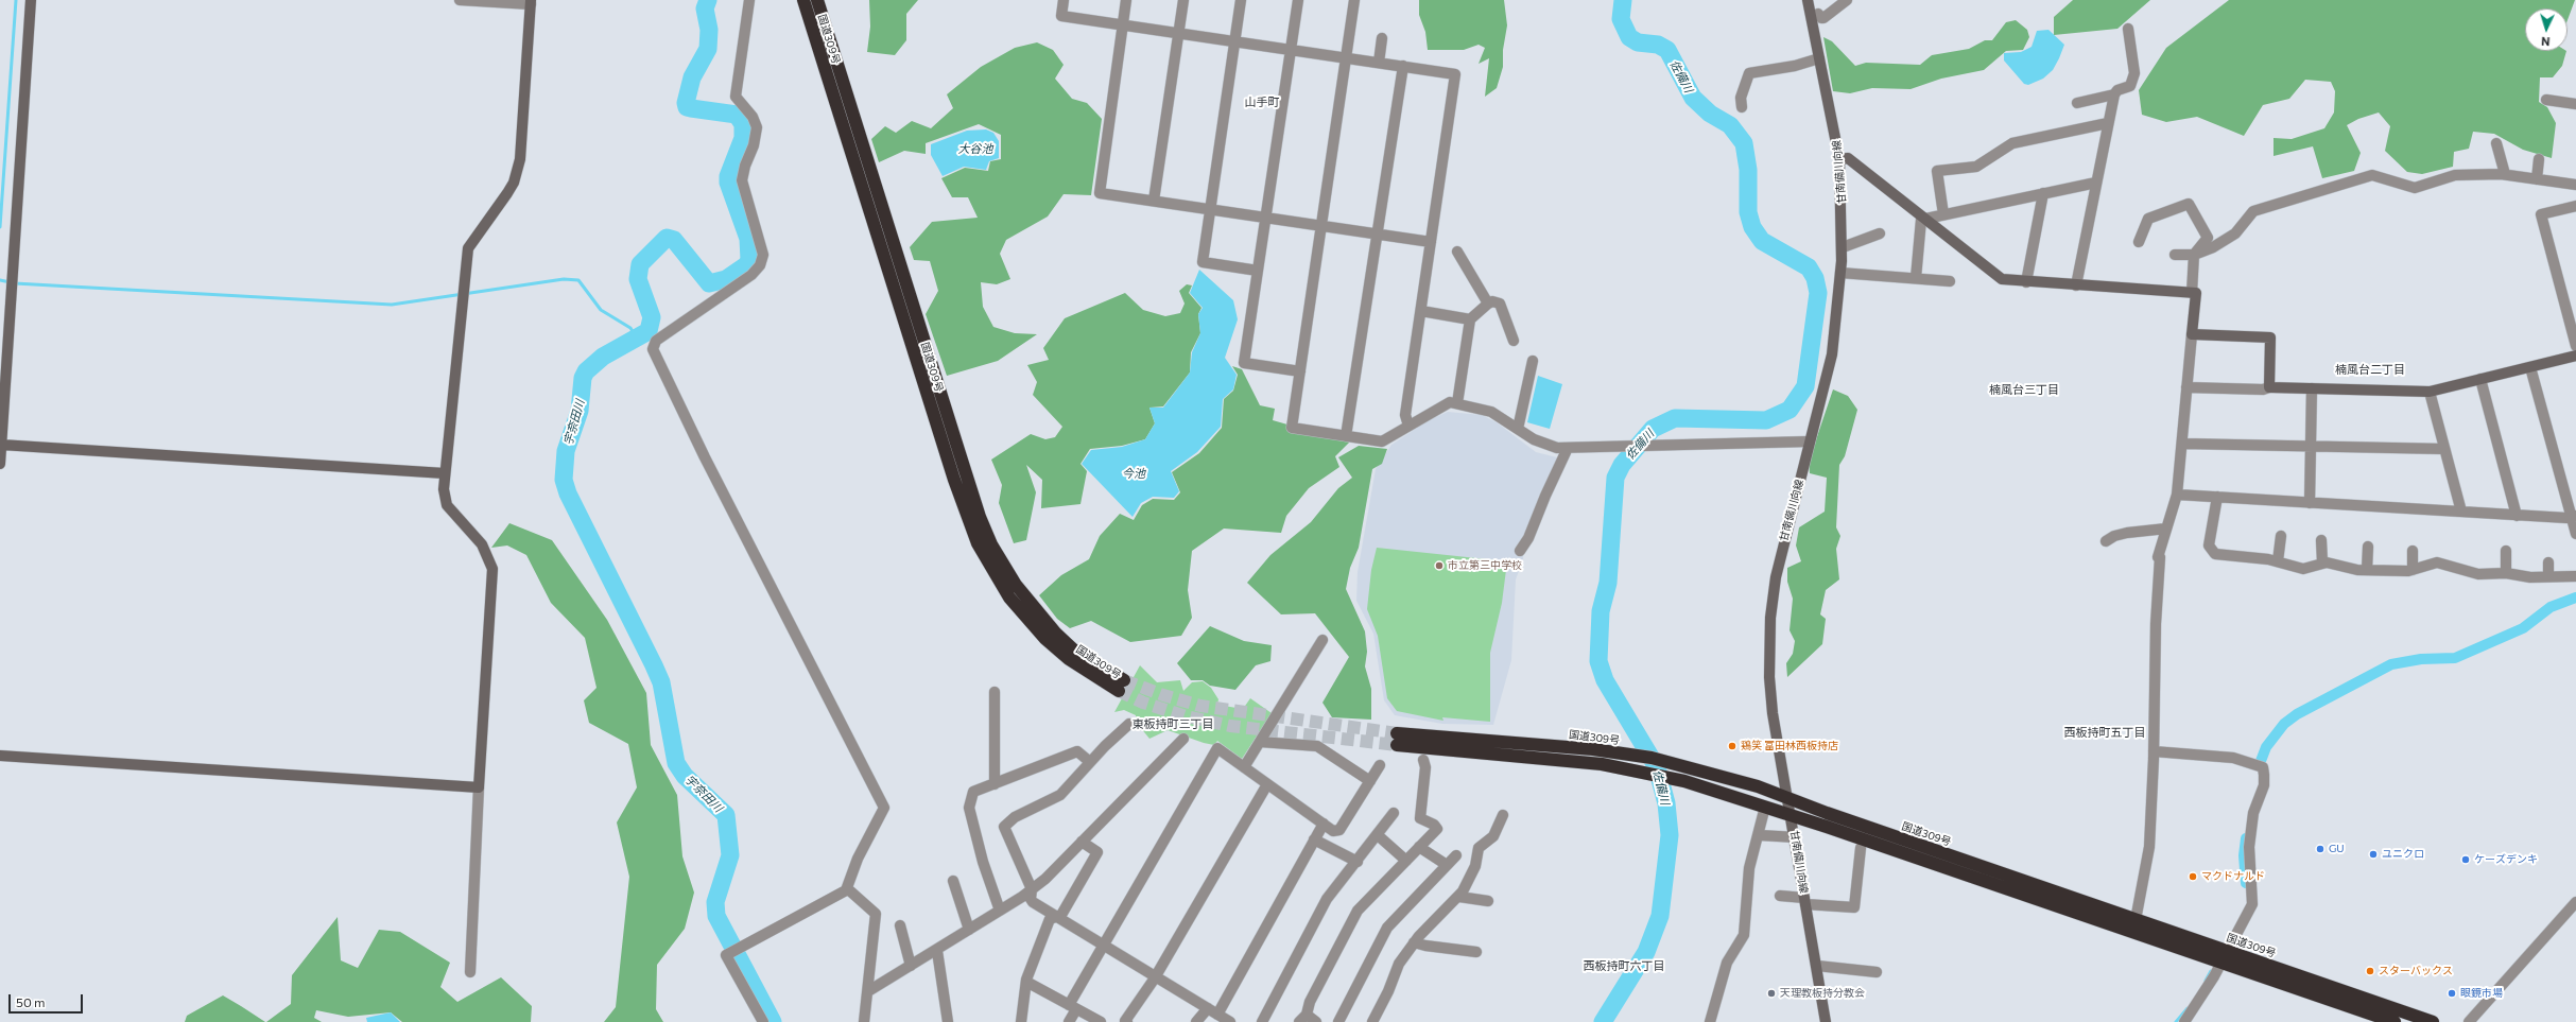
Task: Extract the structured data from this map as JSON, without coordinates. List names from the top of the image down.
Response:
{
  "streets": {
    "highway": ["国道309号"],
    "street": ["甘南備川向線"]
  },
  "crossings": [
    ["国道309号", "甘南備川向線"]
  ],
  "districts": [
    "山手町",
    "楠風台二丁目",
    "楠風台三丁目",
    "東板持町三丁目",
    "西板持町五丁目",
    "西板持町六丁目"
  ],
  "water": [
    "佐備川",
    "大谷池",
    "宇奈田川",
    "今池"
  ],
  "places": [
    "市立第三中学校",
    "鶏笑 富田林西板持店",
    "GU",
    "ユニクロ",
    "ケーズデンキ",
    "マクドナルド",
    "スターバックス",
    "天理教板持分教会",
    "眼鏡市場"
  ],
  "scale_bar": "50 m",
  "north": "bottom"
}
